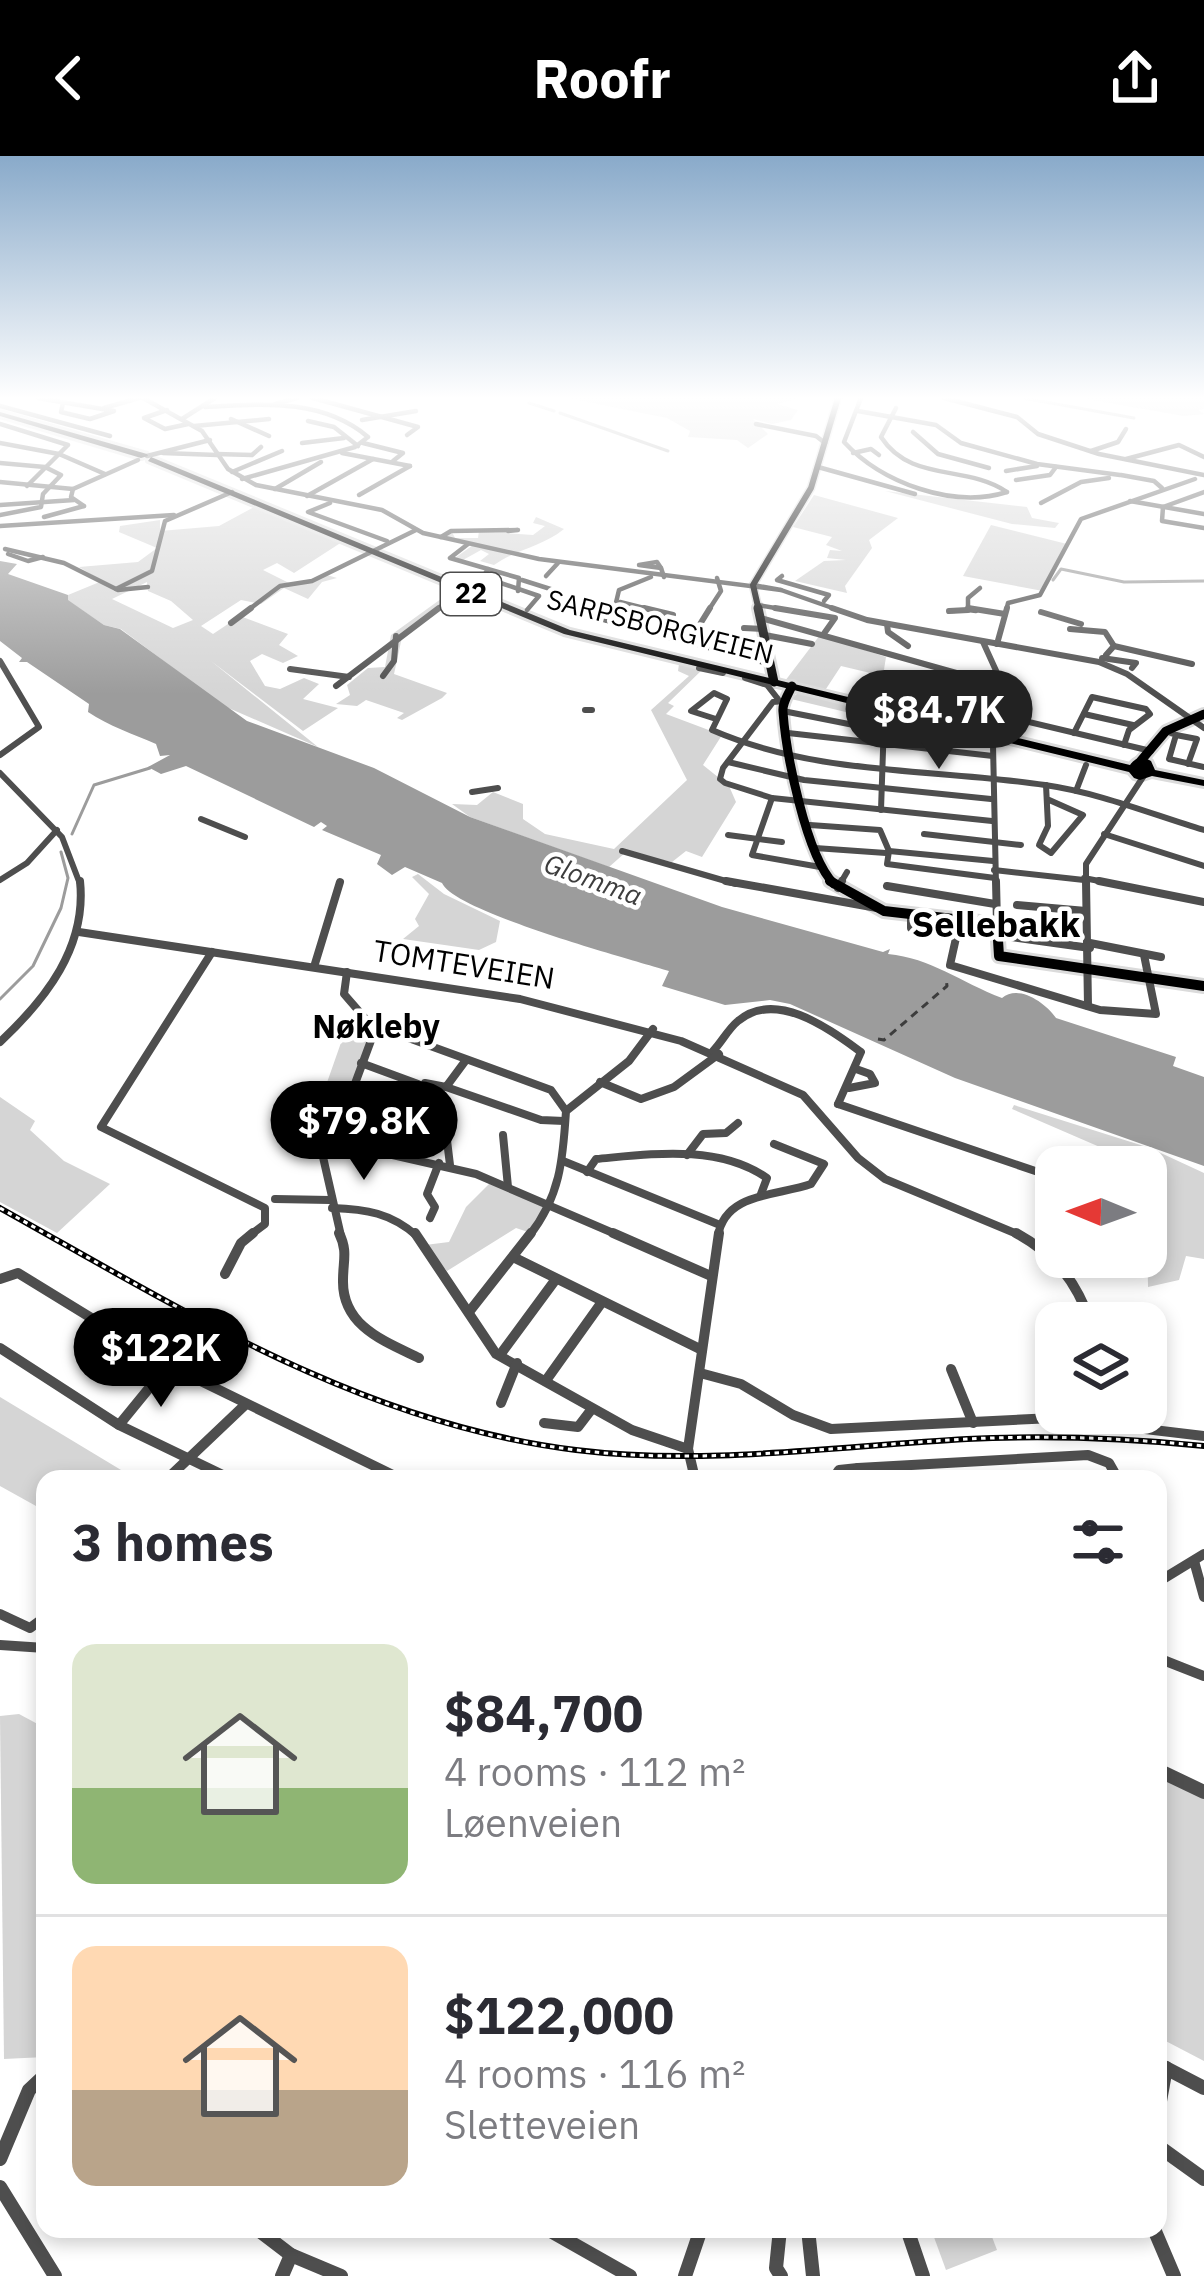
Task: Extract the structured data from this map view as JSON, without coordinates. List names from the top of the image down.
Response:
{
  "streets": {
    "highway": ["22", "SARPSBORGVEIEN"],
    "street": ["TOMTEVEIEN"]
  },
  "districts": ["Sellebakk", "Nøkleby"],
  "water": ["Glomma"],
  "north": "left",
  "page": {
    "header": "Roofr",
    "price": ["$84.7K", "$79.8K", "$122K"],
    "heading": "3 homes",
    "list": [
      {
        "name": "$84,700",
        "note": "4 rooms · 112 m² · Løenveien"
      },
      {
        "name": "$122,000",
        "note": "4 rooms · 116 m² · Sletteveien"
      }
    ]
  }
}
